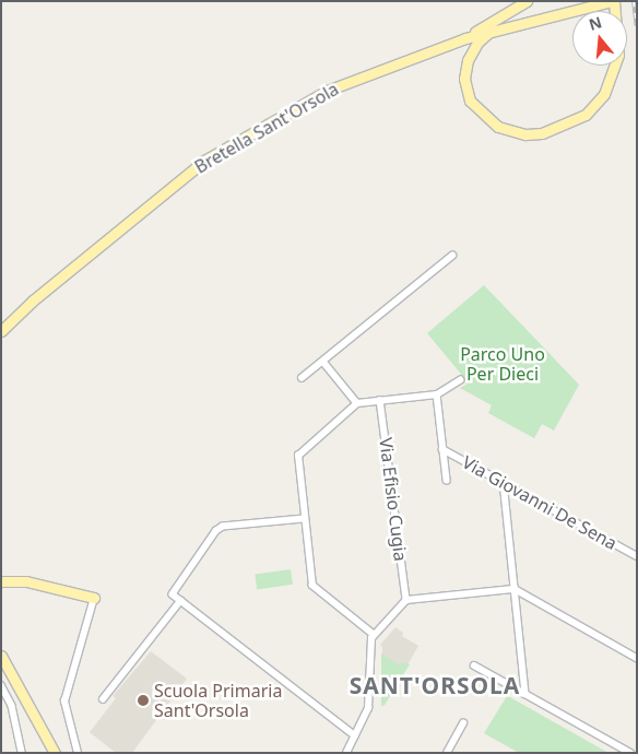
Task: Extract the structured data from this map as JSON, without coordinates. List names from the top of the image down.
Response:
{
  "streets": {
    "main road": ["Bretella Sant'Orsola"],
    "street": ["Via Efisio Cugia", "Via Giovanni De Sena"]
  },
  "districts": ["SANT'ORSOLA"],
  "parks": ["Parco Uno Per Dieci"],
  "places": ["Scuola Primaria Sant'Orsola"],
  "north": "top"
}
